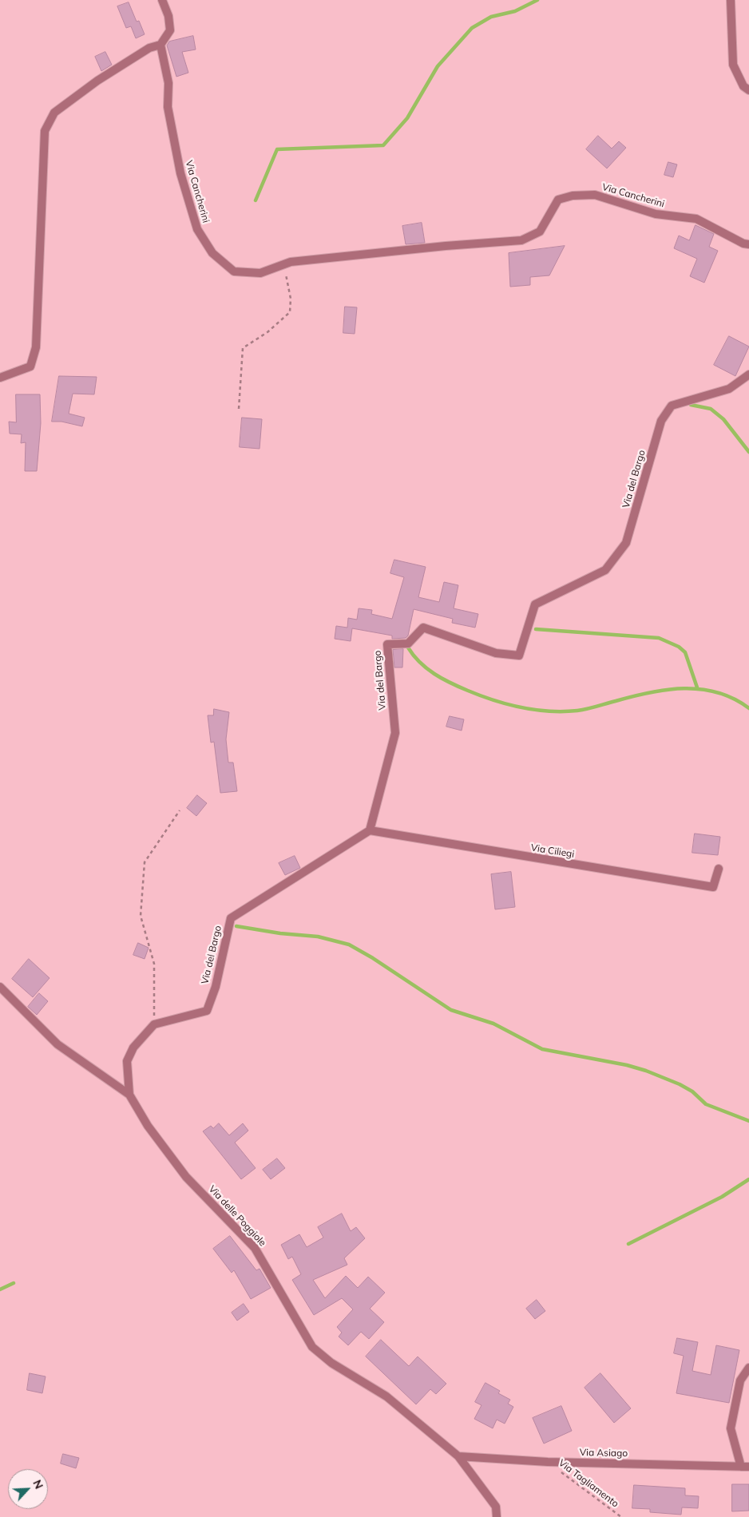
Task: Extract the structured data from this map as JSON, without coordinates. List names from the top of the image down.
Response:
{
  "streets": {
    "street": [
      "Via Cancherini",
      "Via del Bargo",
      "Via Ciliegi",
      "Via delle Poggiole",
      "Via Asiago"
    ],
    "path": ["Via Tagliamento"]
  },
  "crossings": [
    ["Via del Bargo", "Via Ciliegi"],
    ["Via delle Poggiole", "Via Asiago"],
    ["Via Asiago", "Via Tagliamento"]
  ],
  "north": "top right"
}
